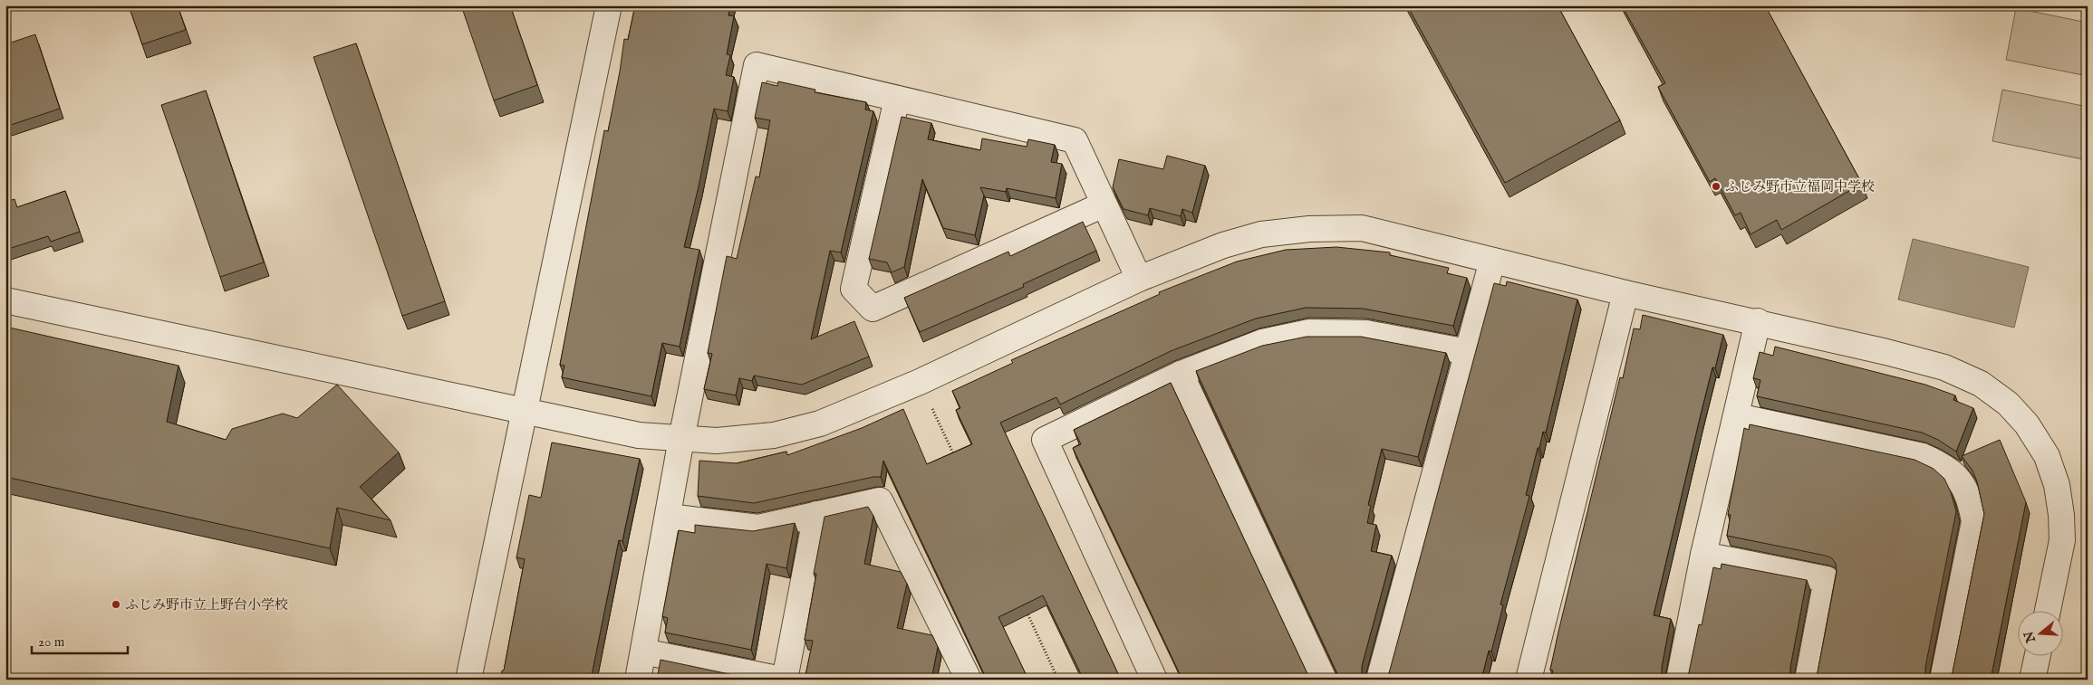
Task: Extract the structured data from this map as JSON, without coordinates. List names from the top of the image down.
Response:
{
  "places": ["ふじみ野市立福岡中学校", "ふじみ野市立上野台小学校"],
  "scale_bar": "20 m",
  "north": "left"
}
